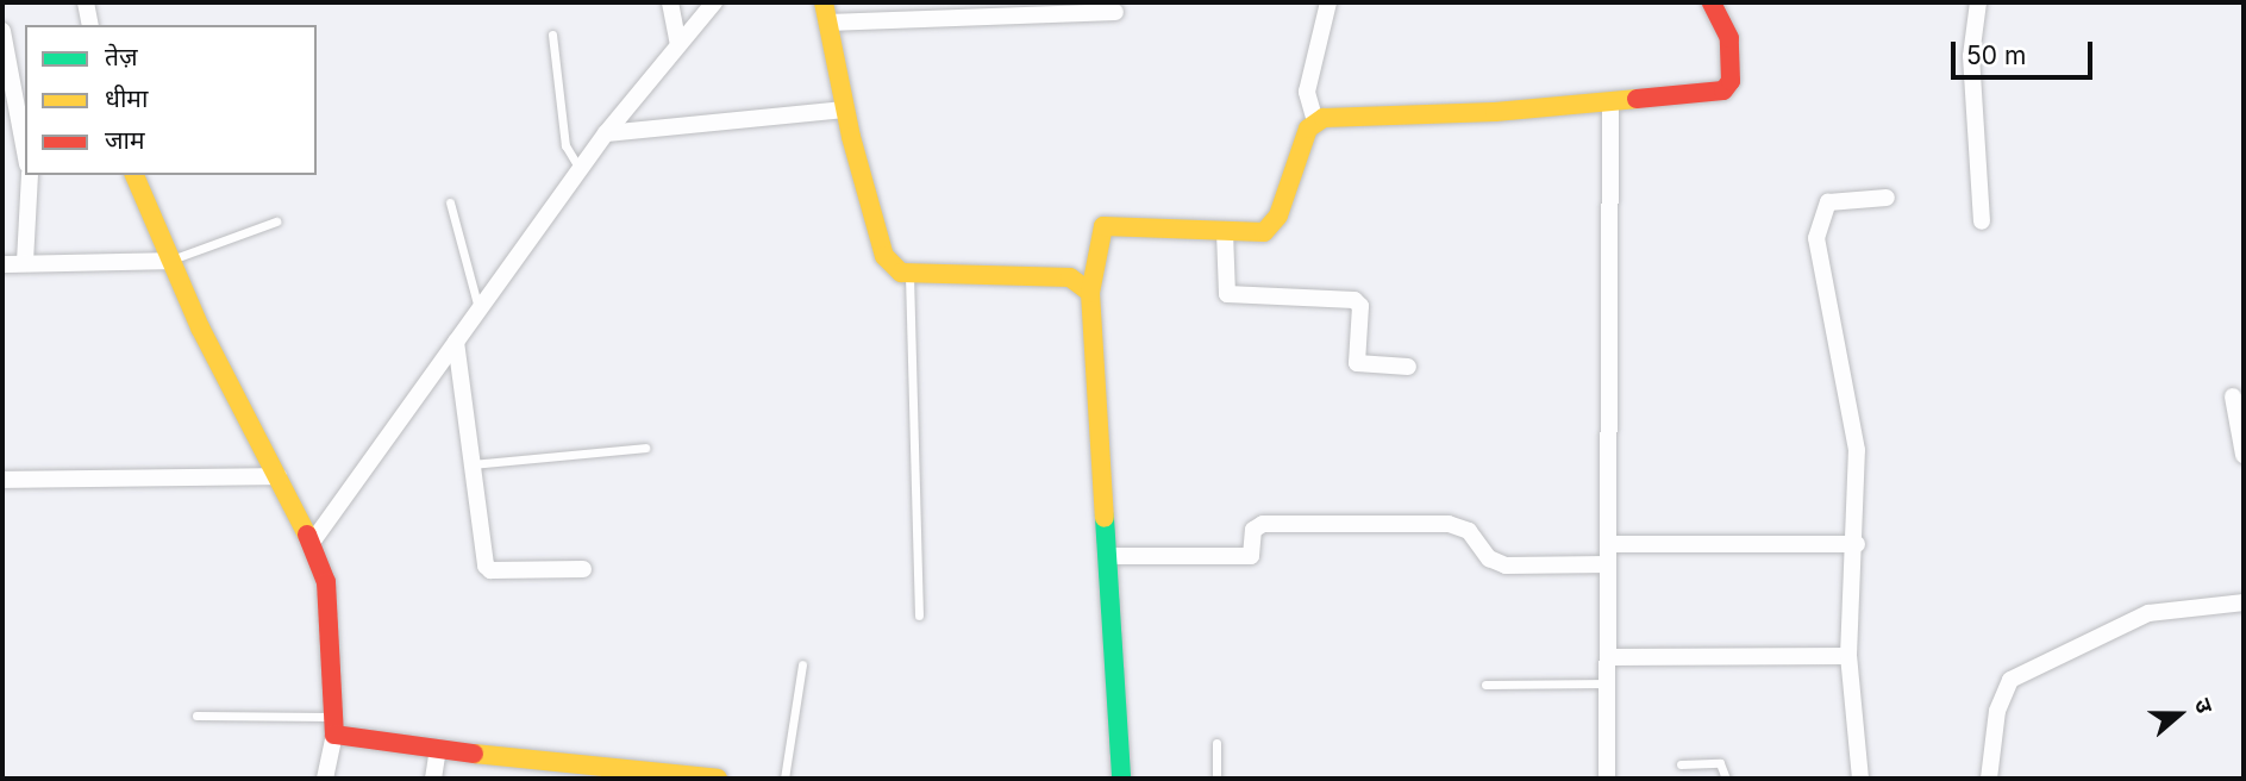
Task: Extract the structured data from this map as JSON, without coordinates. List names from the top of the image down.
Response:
{
  "legend": ["तेज़", "धीमा", "जाम"],
  "scale_bar": "50 m",
  "north": "right"
}
